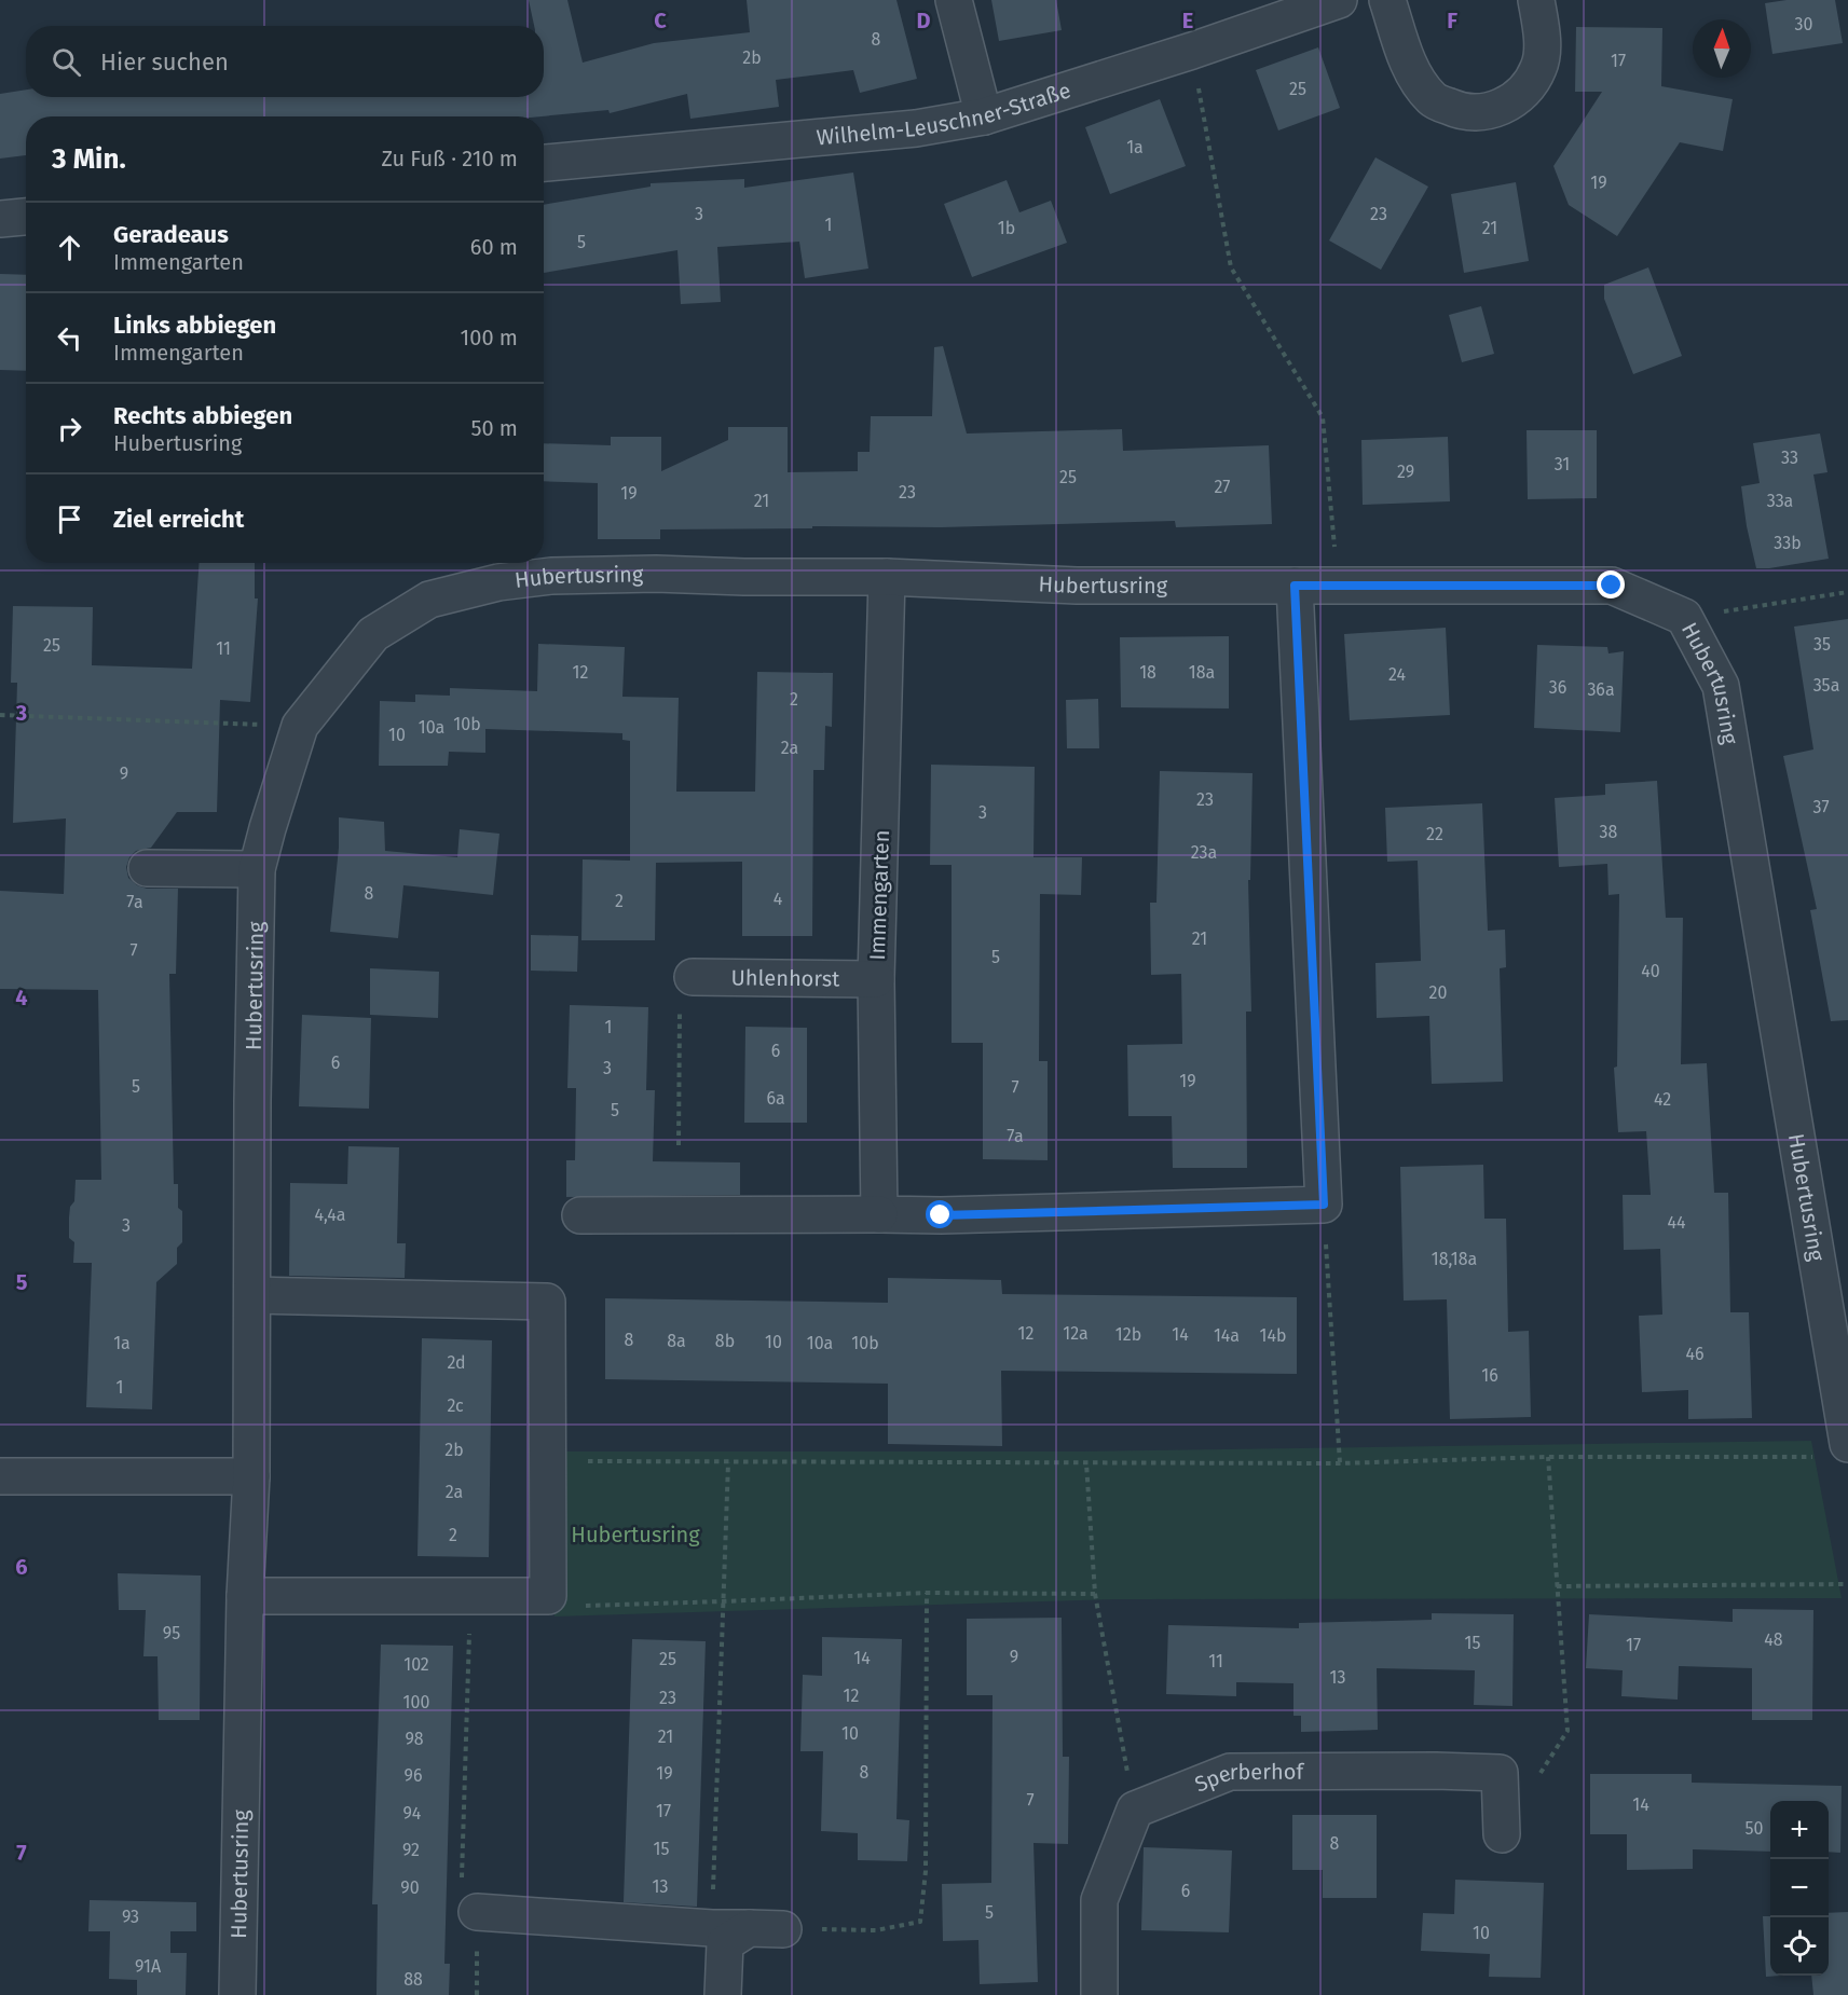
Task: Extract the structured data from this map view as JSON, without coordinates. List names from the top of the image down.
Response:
{
  "streets": {
    "street": [
      "Wilhelm-Leuschner-Straße",
      "Hubertusring",
      "Immengarten",
      "Uhlenhorst",
      "Sperberhof"
    ]
  },
  "crossings": [
    ["Hubertusring", "Immengarten"],
    ["Immengarten", "Uhlenhorst"]
  ],
  "parks": ["Hubertusring"],
  "house_numbers": [
    "30",
    "8",
    "2b",
    "17",
    "25",
    "1a",
    "19",
    "3",
    "23",
    "1",
    "1b",
    "21",
    "5",
    "33",
    "31",
    "29",
    "25",
    "27",
    "23",
    "19",
    "21",
    "33a",
    "33b",
    "35",
    "25",
    "11",
    "12",
    "18",
    "18a",
    "24",
    "35a",
    "36",
    "36a",
    "2",
    "10b",
    "10a",
    "10",
    "2a",
    "9",
    "23",
    "37",
    "3",
    "38",
    "22",
    "23a",
    "8",
    "4",
    "2",
    "7a",
    "21",
    "7",
    "5",
    "40",
    "20",
    "1",
    "6",
    "6",
    "3",
    "19",
    "5",
    "7",
    "6a",
    "42",
    "5",
    "7a",
    "4,4a",
    "44",
    "3",
    "18,18a",
    "12",
    "12a",
    "12b",
    "14",
    "14a",
    "14b",
    "8",
    "8a",
    "8b",
    "10",
    "1a",
    "10a",
    "10b",
    "46",
    "2d",
    "16",
    "1",
    "2c",
    "2b",
    "2a",
    "2",
    "95",
    "48",
    "15",
    "17",
    "9",
    "14",
    "25",
    "11",
    "102",
    "13",
    "12",
    "23",
    "100",
    "10",
    "21",
    "98",
    "8",
    "19",
    "96",
    "7",
    "14",
    "17",
    "94",
    "50",
    "8",
    "15",
    "92",
    "13",
    "90",
    "6",
    "5",
    "93",
    "10",
    "91A",
    "88"
  ],
  "north": "top",
  "page": {
    "search": "Hier suchen",
    "heading": ["3 Min.", "Zu Fuß · 210 m"],
    "list": [
      ["Geradeaus", "Immengarten", "60 m"],
      ["Links abbiegen", "Immengarten", "100 m"],
      ["Rechts abbiegen", "Hubertusring", "50 m"],
      "Ziel erreicht"
    ],
    "map_buttons": ["+", "−"]
  },
  "grid": {
    "columns": [
      "C",
      "D",
      "E",
      "F"
    ],
    "rows": [
      "3",
      "4",
      "5",
      "6",
      "7"
    ]
  }
}
